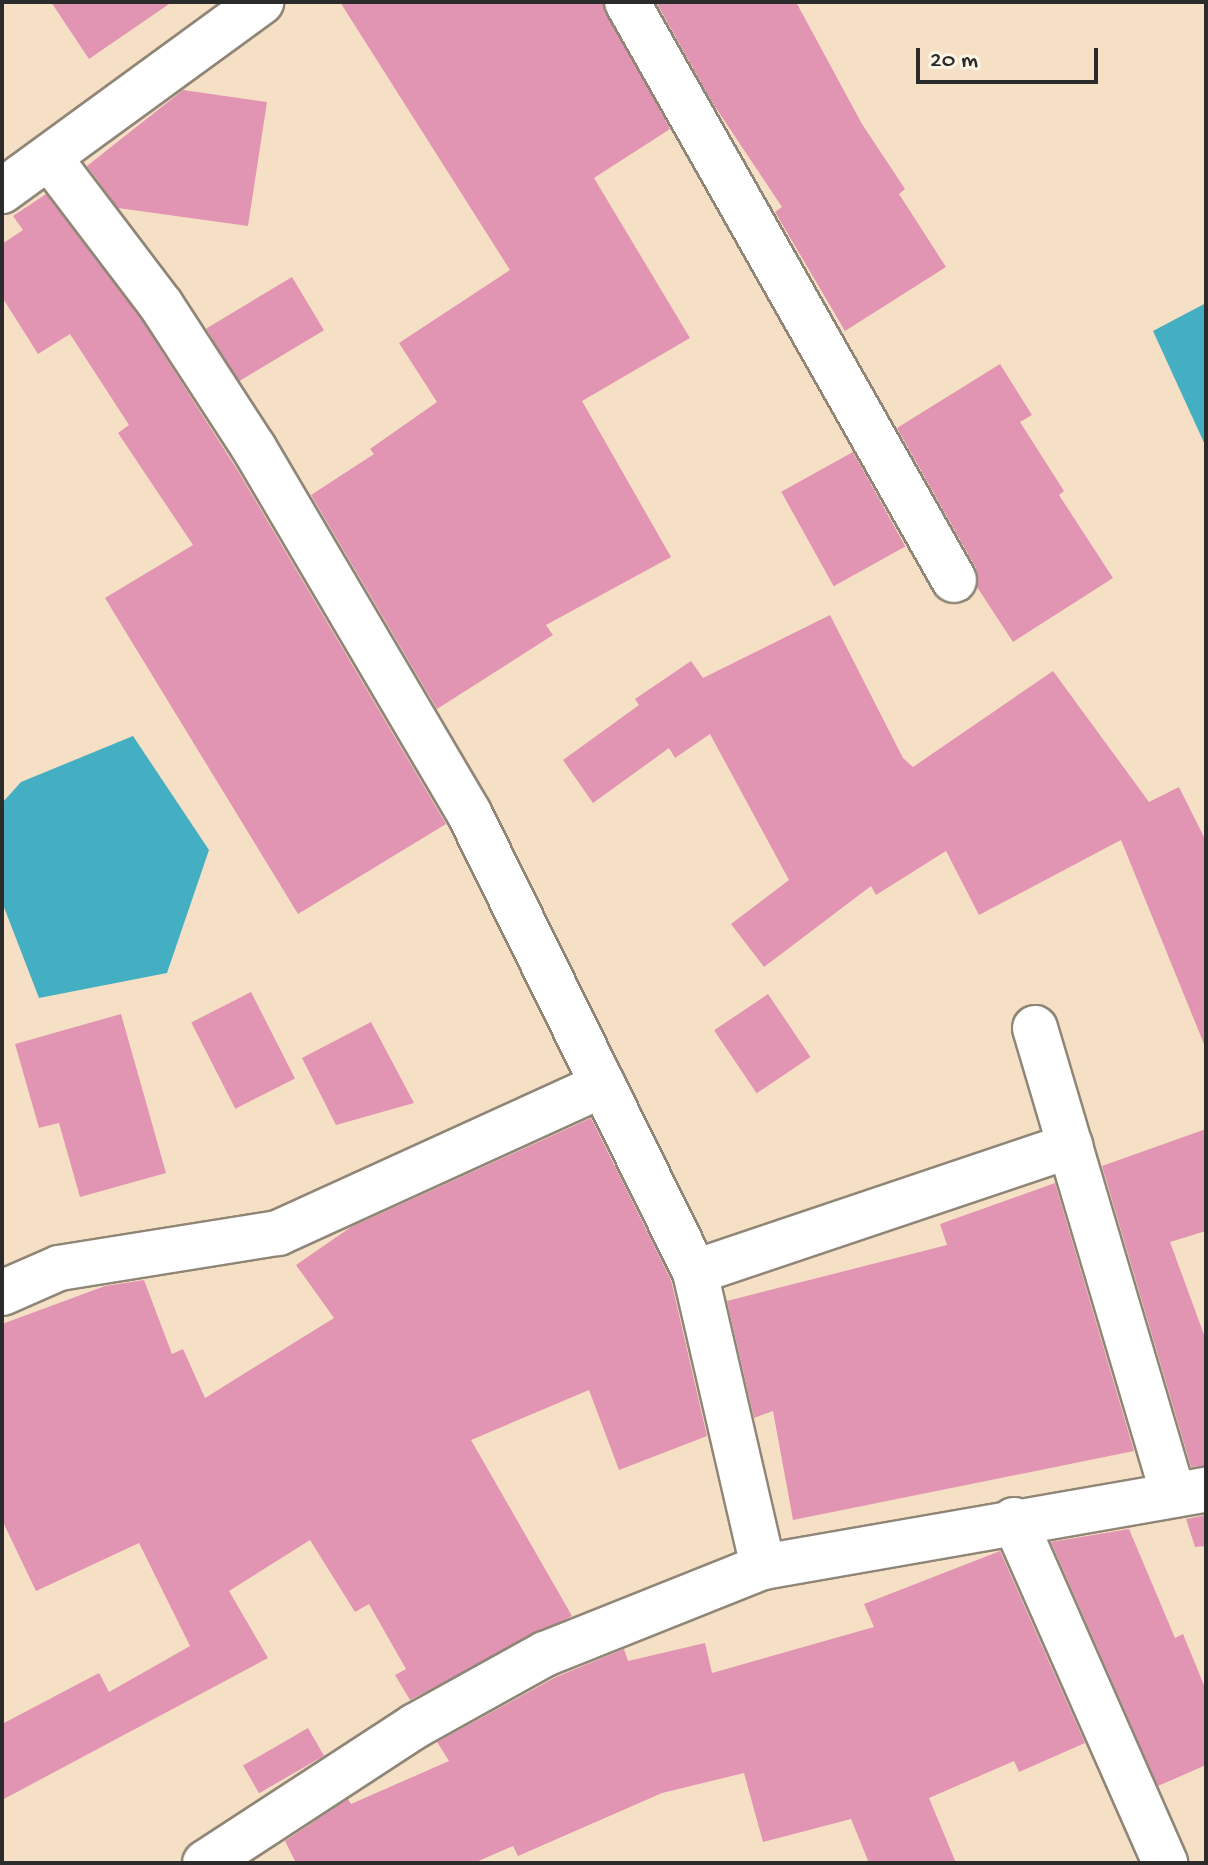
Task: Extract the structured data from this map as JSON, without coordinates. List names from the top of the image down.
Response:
{
  "scale_bar": "20 m"
}
